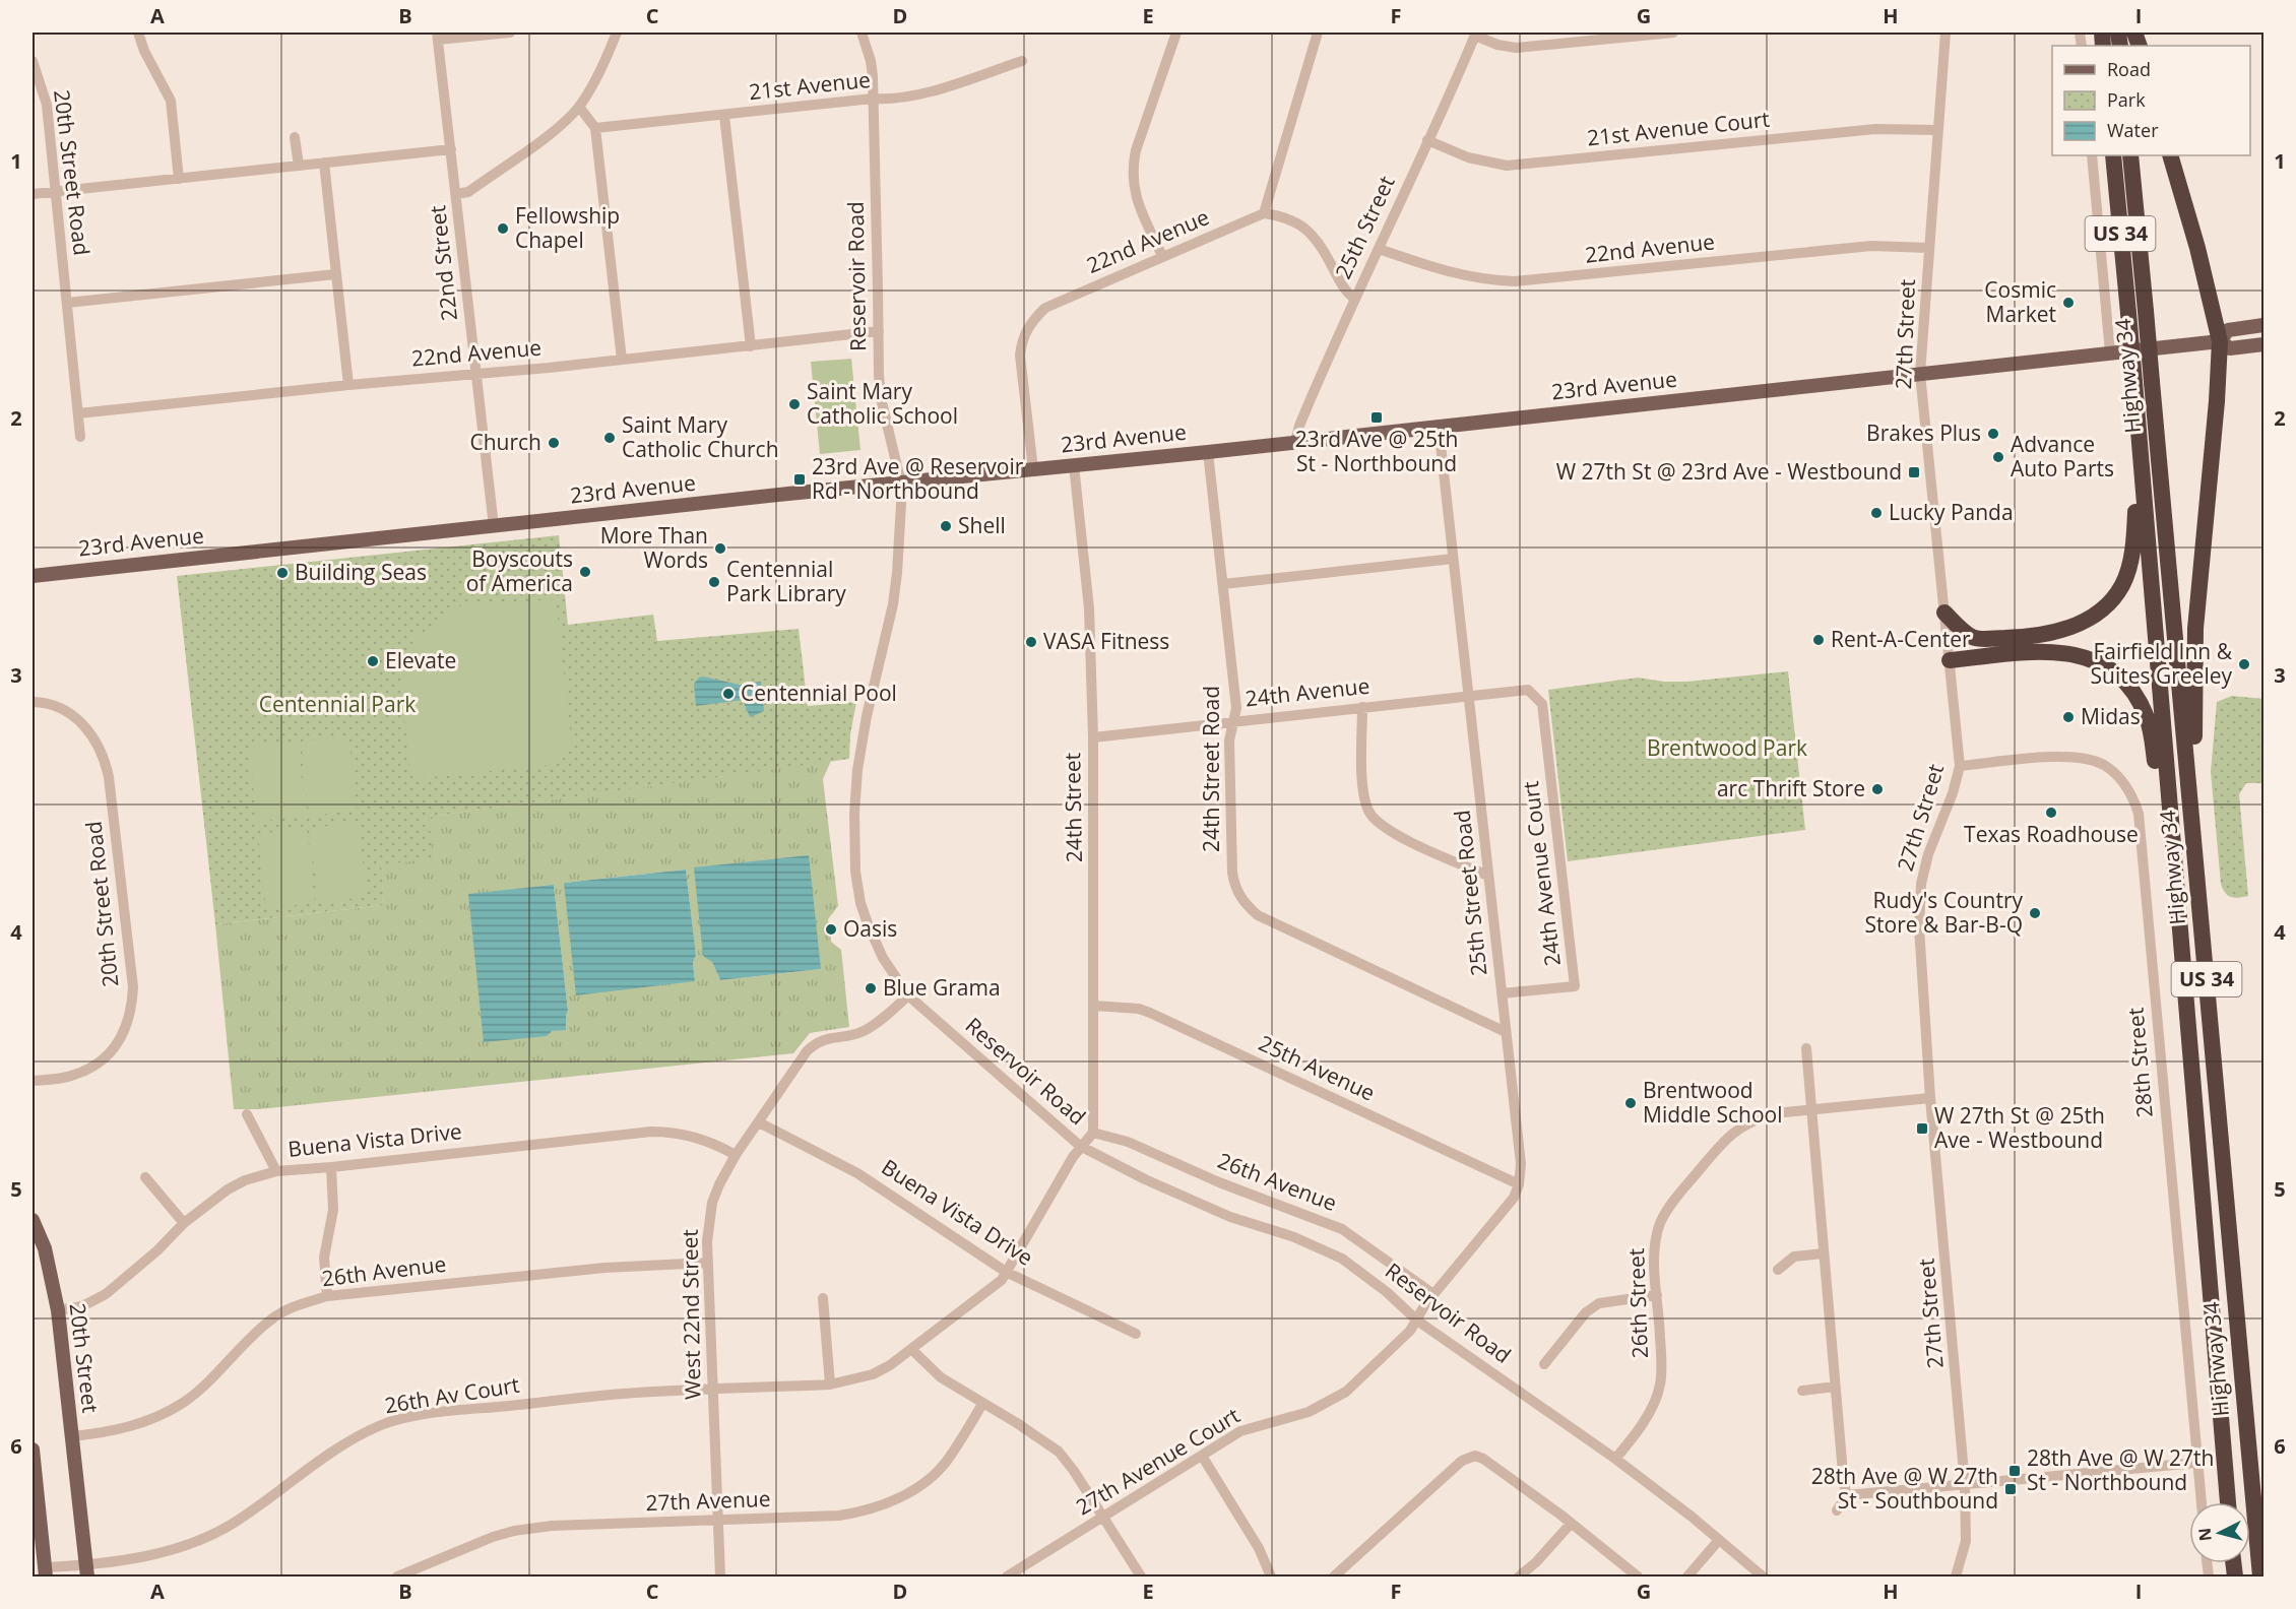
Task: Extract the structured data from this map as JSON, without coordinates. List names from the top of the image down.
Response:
{
  "streets": {
    "highway": ["US 34", "Highway 34"],
    "main road": ["23rd Avenue", "20th Street"],
    "street": [
      "21st Avenue",
      "21st Avenue Court",
      "20th Street Road",
      "25th Street",
      "22nd Avenue",
      "22nd Street",
      "Reservoir Road",
      "27th Street",
      "24th Avenue",
      "24th Street Road",
      "24th Street",
      "24th Avenue Court",
      "25th Street Road",
      "28th Street",
      "25th Avenue",
      "Buena Vista Drive",
      "26th Avenue",
      "26th Street",
      "West 22nd Street",
      "26th Av Court",
      "27th Avenue Court",
      "27th Avenue"
    ]
  },
  "crossings": [
    ["21st Avenue", "Reservoir Road"],
    ["21st Avenue Court", "25th Street"],
    ["21st Avenue Court", "27th Street"],
    ["20th Street Road", "22nd Avenue"],
    ["25th Street", "22nd Avenue"],
    ["25th Street", "23rd Avenue"],
    ["22nd Avenue", "22nd Street"],
    ["22nd Avenue", "Reservoir Road"],
    ["22nd Avenue", "27th Street"],
    ["22nd Avenue", "23rd Avenue"],
    ["22nd Street", "23rd Avenue"],
    ["Reservoir Road", "23rd Avenue"],
    ["Reservoir Road", "25th Street Road"],
    ["Reservoir Road", "26th Street"],
    ["Reservoir Road", "West 22nd Street"],
    ["Reservoir Road", "26th Av Court"],
    ["Reservoir Road", "27th Avenue Court"],
    ["27th Street", "23rd Avenue"],
    ["27th Street", "28th Street"],
    ["23rd Avenue", "24th Street Road"],
    ["23rd Avenue", "24th Street"],
    ["23rd Avenue", "25th Street Road"],
    ["24th Avenue", "24th Street Road"],
    ["24th Avenue", "24th Street"],
    ["24th Avenue", "24th Avenue Court"],
    ["24th Avenue", "25th Street Road"],
    ["24th Street Road", "25th Street Road"],
    ["24th Street", "25th Avenue"],
    ["24th Street", "26th Avenue"],
    ["24th Avenue Court", "25th Street Road"],
    ["25th Street Road", "25th Avenue"],
    ["25th Street Road", "26th Avenue"],
    ["25th Street Road", "27th Avenue Court"],
    ["Buena Vista Drive", "West 22nd Street"],
    ["Buena Vista Drive", "20th Street"],
    ["Buena Vista Drive", "26th Av Court"],
    ["26th Avenue", "West 22nd Street"],
    ["26th Avenue", "20th Street"],
    ["West 22nd Street", "26th Av Court"],
    ["West 22nd Street", "27th Avenue"],
    ["20th Street", "26th Av Court"]
  ],
  "parks": ["Centennial Park", "Brentwood Park"],
  "places": {
    "other": [
      "Fellowship Chapel",
      "Cosmic Market",
      "Saint Mary Catholic School",
      "Brakes Plus",
      "Saint Mary Catholic Church",
      "Church",
      "Advance Auto Parts",
      "Lucky Panda",
      "Shell",
      "More Than Words",
      "Boyscouts of America",
      "Building Seas",
      "Centennial Park Library",
      "Rent-A-Center",
      "VASA Fitness",
      "Elevate",
      "Fairfield Inn & Suites Greeley",
      "Centennial Pool",
      "Midas",
      "arc Thrift Store",
      "Texas Roadhouse",
      "Rudy's Country Store & Bar-B-Q",
      "Oasis",
      "Blue Grama",
      "Brentwood Middle School"
    ],
    "transit": [
      "23rd Ave @ 25th St - Northbound",
      "W 27th St @ 23rd Ave - Westbound",
      "23rd Ave @ Reservoir Rd - Northbound",
      "W 27th St @ 25th Ave - Westbound",
      "28th Ave @ W 27th St - Northbound",
      "28th Ave @ W 27th St - Southbound"
    ]
  },
  "legend": ["Road", "Park", "Water"],
  "north": "left",
  "grid": {
    "columns": [
      "A",
      "B",
      "C",
      "D",
      "E",
      "F",
      "G",
      "H",
      "I"
    ],
    "rows": [
      "1",
      "2",
      "3",
      "4",
      "5",
      "6"
    ]
  }
}
